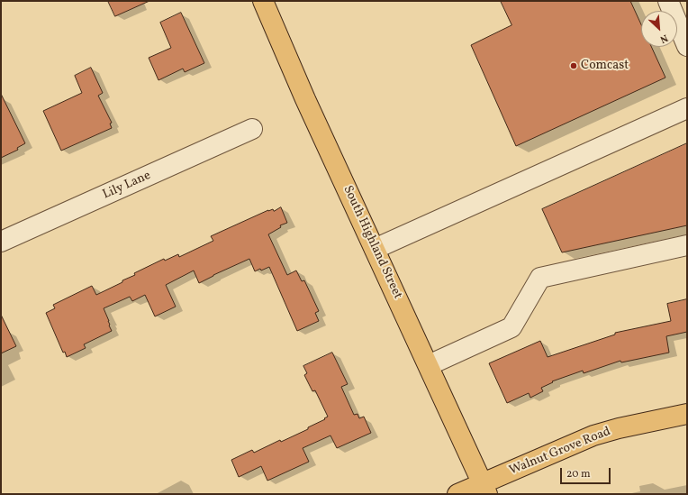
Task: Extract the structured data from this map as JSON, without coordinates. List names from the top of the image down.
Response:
{
  "streets": {
    "main road": ["South Highland Street", "Walnut Grove Road"],
    "street": ["Lily Lane"]
  },
  "crossings": [
    ["South Highland Street", "Walnut Grove Road"]
  ],
  "places": ["Comcast"],
  "scale_bar": "20 m",
  "north": "bottom right"
}
